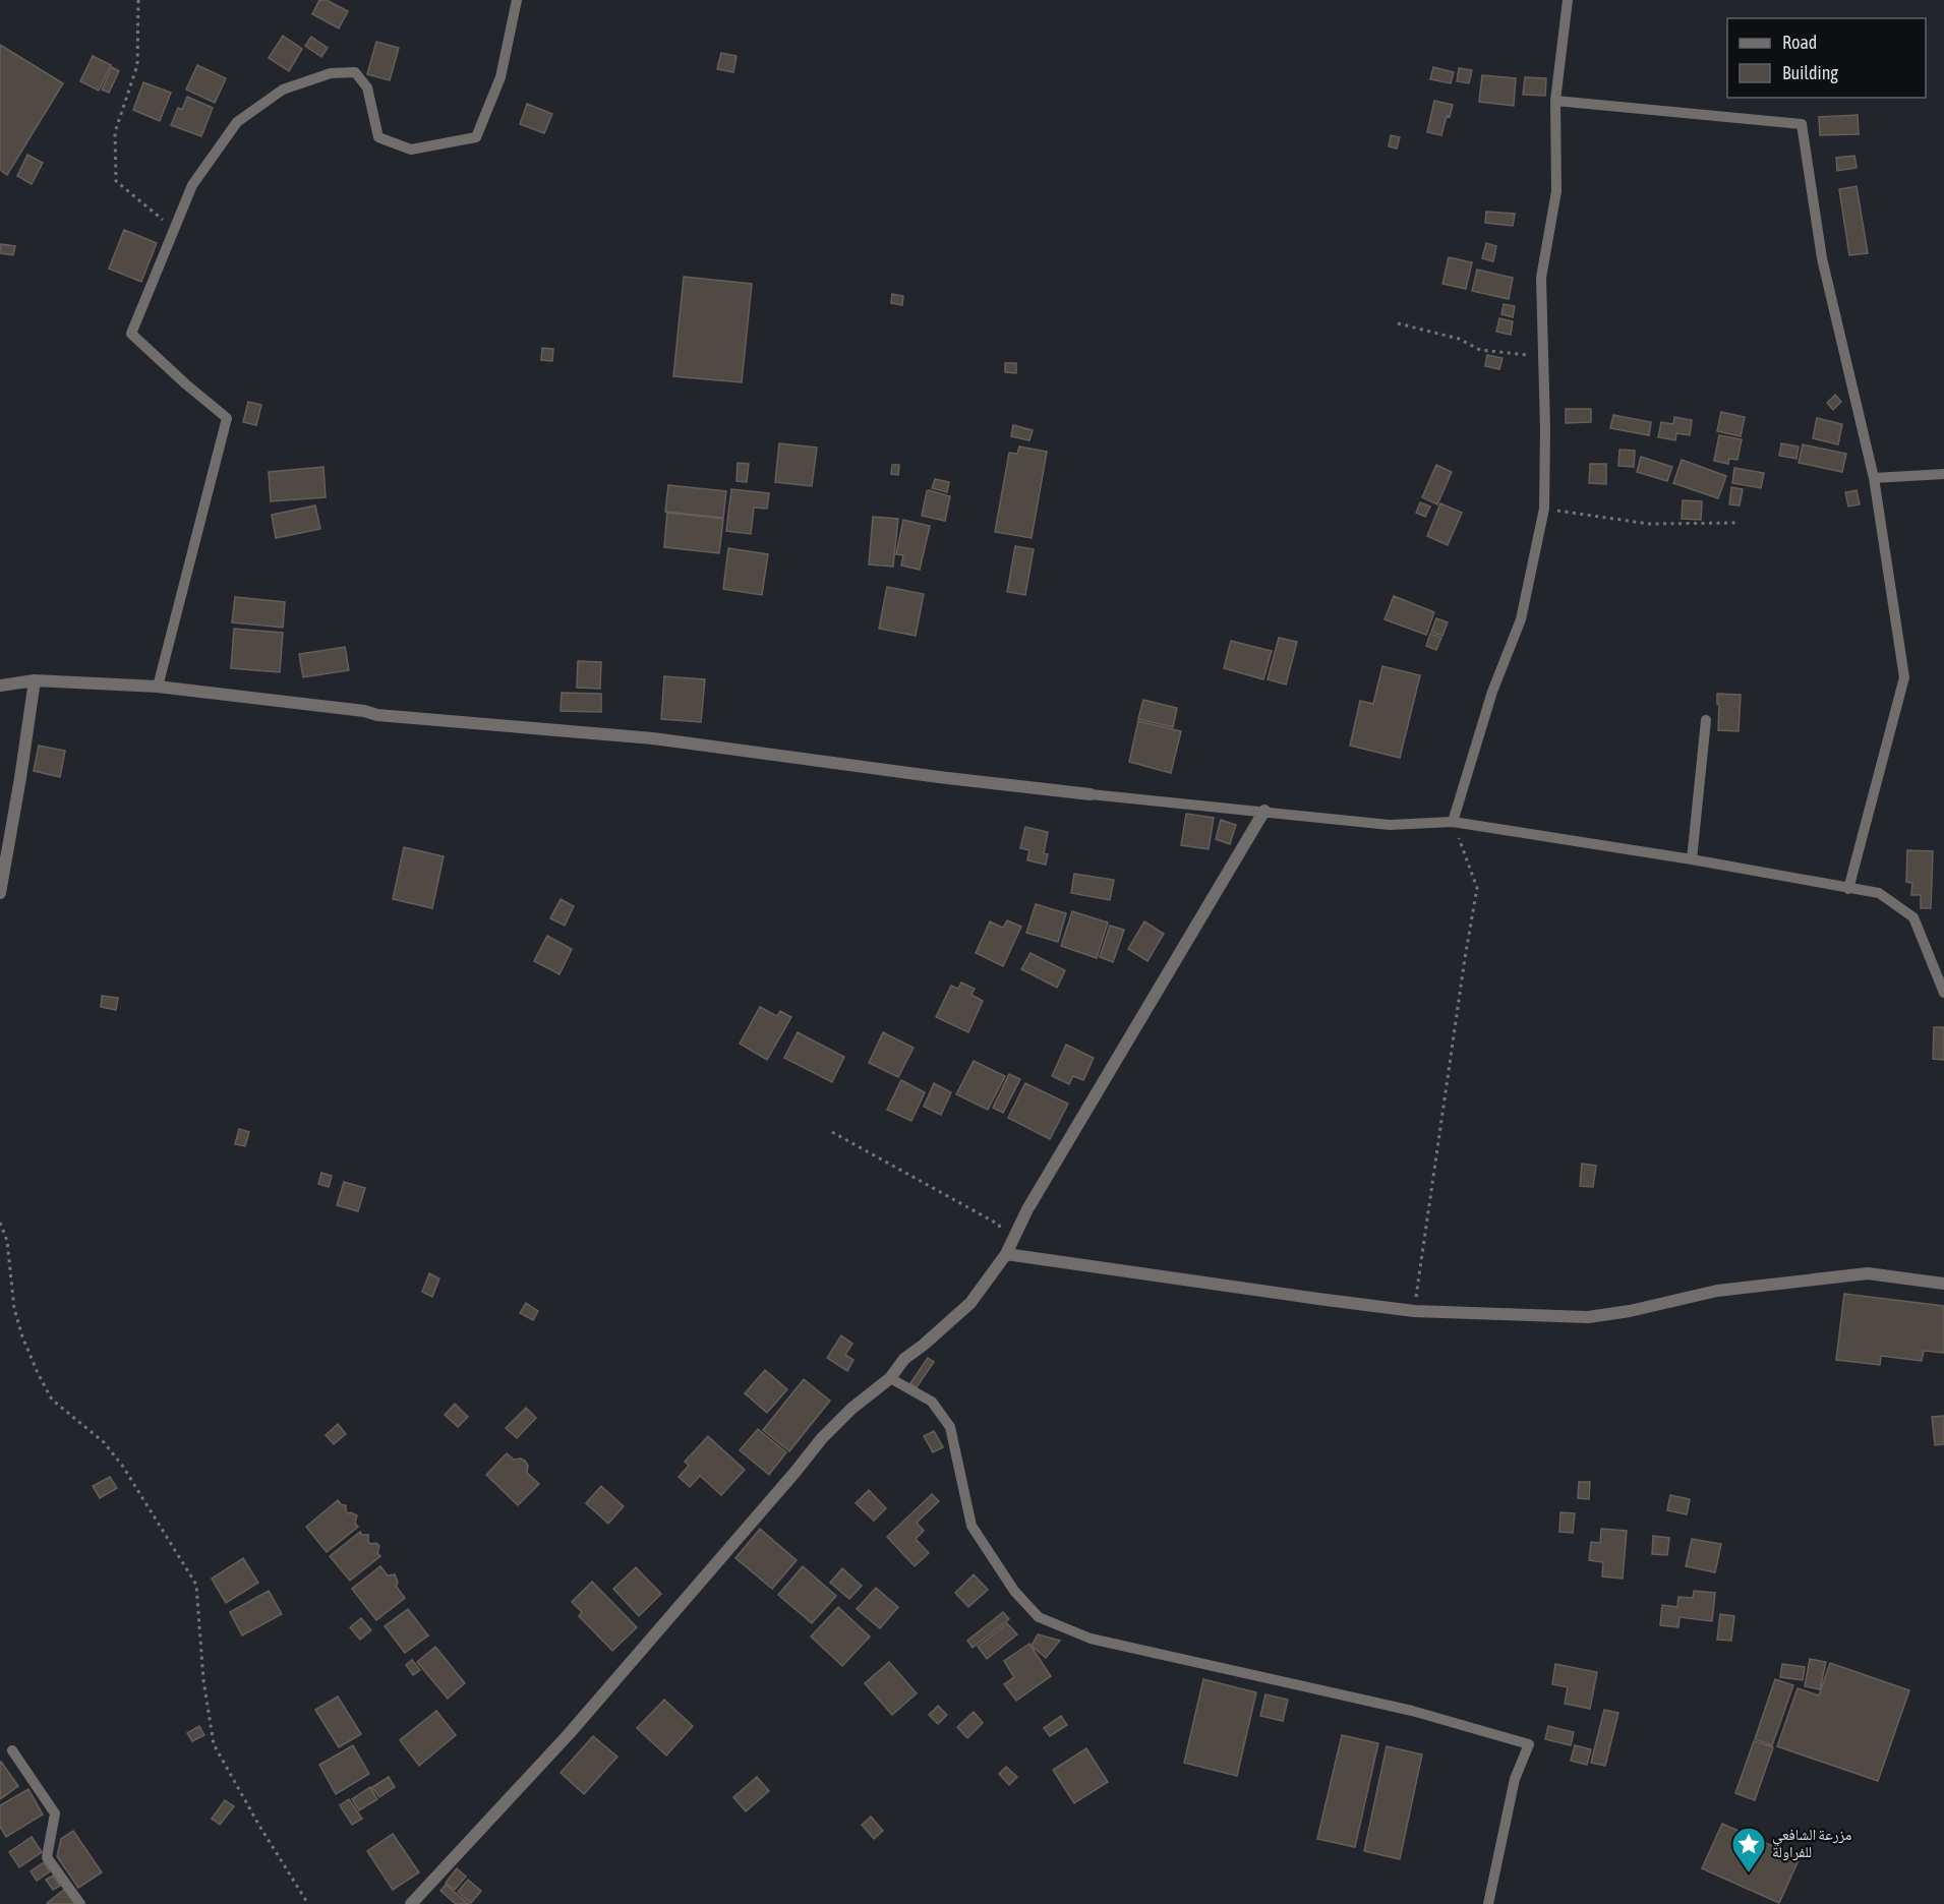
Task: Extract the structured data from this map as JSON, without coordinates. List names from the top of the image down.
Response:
{
  "places": {
    "place": ["مزرعة الشافعي للفراولة"]
  },
  "legend": ["Road", "Building"]
}
